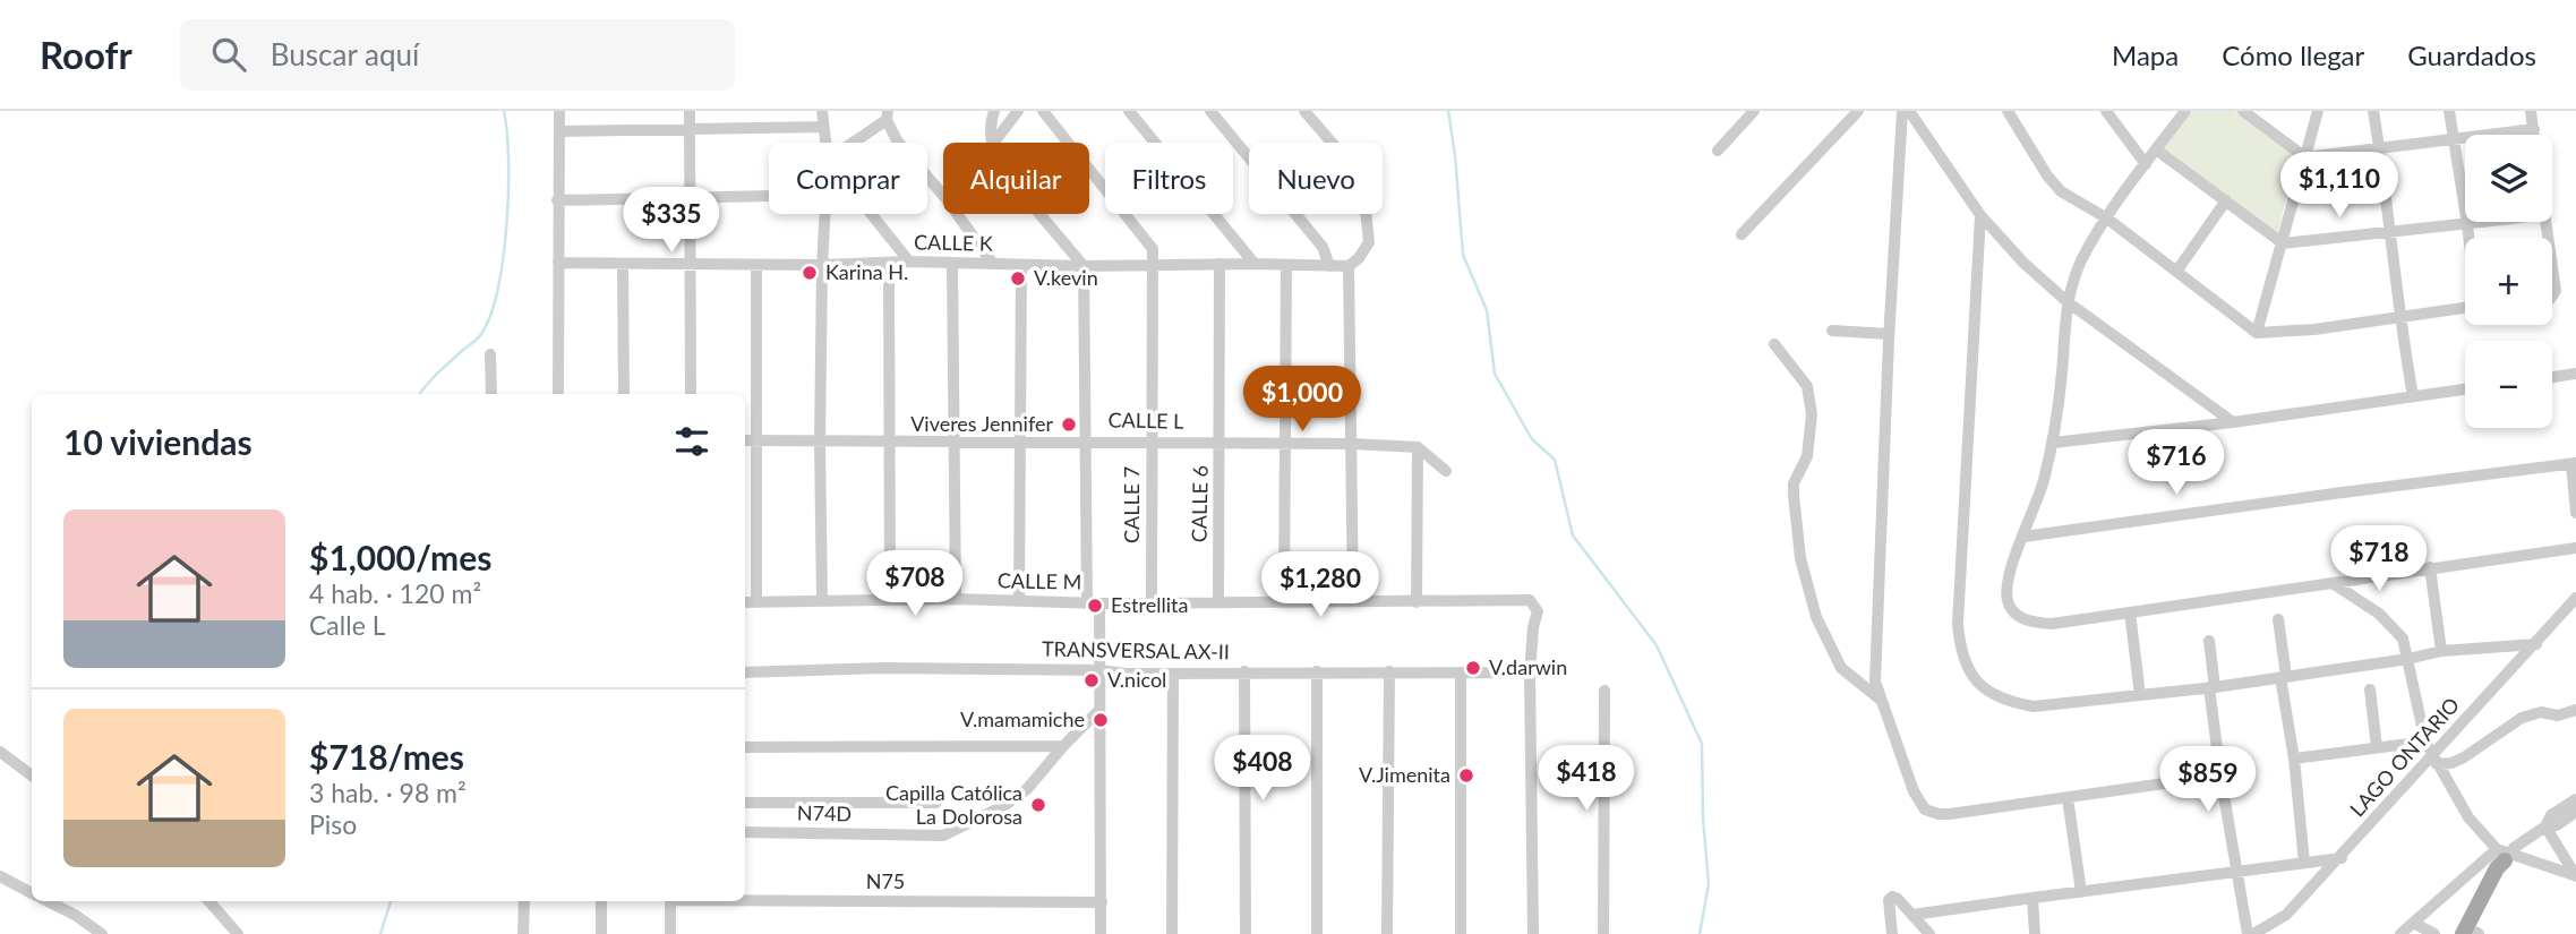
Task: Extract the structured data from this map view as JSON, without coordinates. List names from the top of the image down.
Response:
{
  "streets": {
    "street": [
      "CALLE K",
      "CALLE L",
      "CALLE 6",
      "CALLE 7",
      "CALLE M",
      "TRANSVERSAL AX-II",
      "LAGO ONTARIO",
      "N74D",
      "N75"
    ]
  },
  "crossings": [
    ["CALLE K", "CALLE 6"],
    ["CALLE K", "CALLE 7"],
    ["CALLE L", "CALLE 6"],
    ["CALLE L", "CALLE 7"]
  ],
  "places": [
    "Karina H.",
    "V.kevin",
    "Viveres Jennifer",
    "Estrellita",
    "V.darwin",
    "V.nicol",
    "V.mamamiche",
    "V.Jimenita",
    "Capilla Católica La Dolorosa"
  ],
  "page": {
    "header": "Roofr",
    "search": "Buscar aquí",
    "nav": ["Mapa", "Cómo llegar", "Guardados"],
    "map_buttons": ["+", "−"],
    "chip": [
      "Comprar",
      "Alquilar",
      "Filtros",
      "Nuevo"
    ],
    "price": [
      "$1,110",
      "$335",
      "$1,000",
      "$716",
      "$718",
      "$708",
      "$1,280",
      "$408",
      "$418",
      "$859"
    ],
    "heading": "10 viviendas",
    "list": [
      {
        "name": "$1,000/mes",
        "note": "4 hab. · 120 m² · Calle L"
      },
      {
        "name": "$718/mes",
        "note": "3 hab. · 98 m² · Piso"
      }
    ]
  }
}
